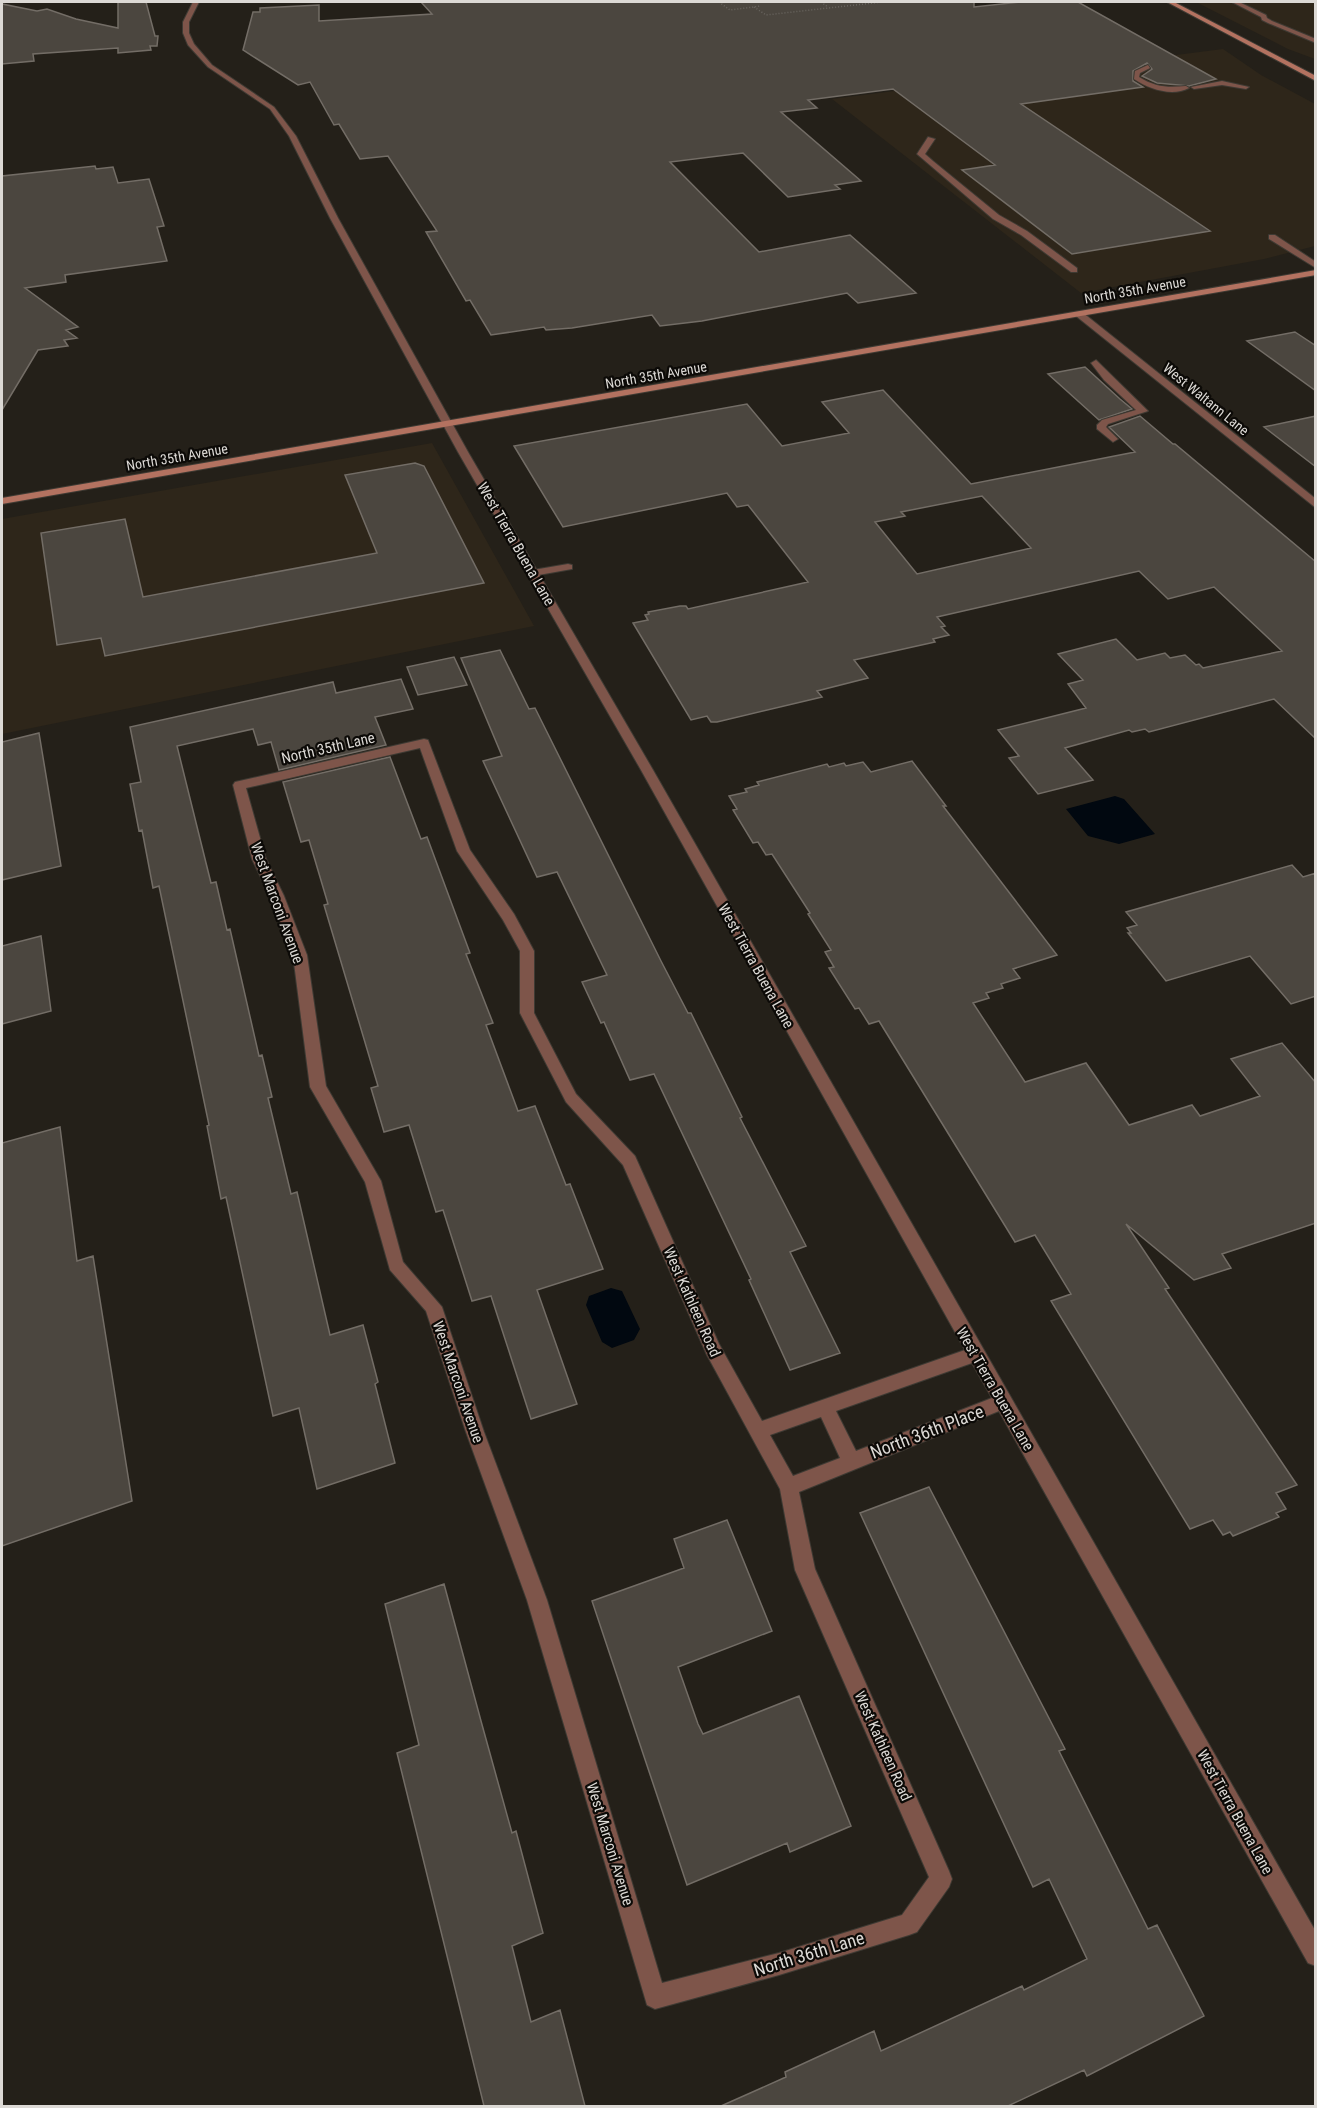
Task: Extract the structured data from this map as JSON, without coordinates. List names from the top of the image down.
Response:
{
  "streets": {
    "main road": ["North 35th Avenue"],
    "street": [
      "West Waltann Lane",
      "West Tierra Buena Lane",
      "North 35th Lane",
      "West Marconi Avenue",
      "West Kathleen Road",
      "North 36th Place",
      "North 36th Lane"
    ]
  },
  "crossings": [
    ["North 35th Avenue", "West Waltann Lane"],
    ["North 35th Avenue", "West Tierra Buena Lane"],
    ["West Tierra Buena Lane", "North 36th Place"],
    ["North 35th Lane", "West Marconi Avenue"],
    ["North 35th Lane", "West Kathleen Road"],
    ["West Marconi Avenue", "North 36th Lane"],
    ["West Kathleen Road", "North 36th Place"],
    ["West Kathleen Road", "North 36th Lane"]
  ]
}
